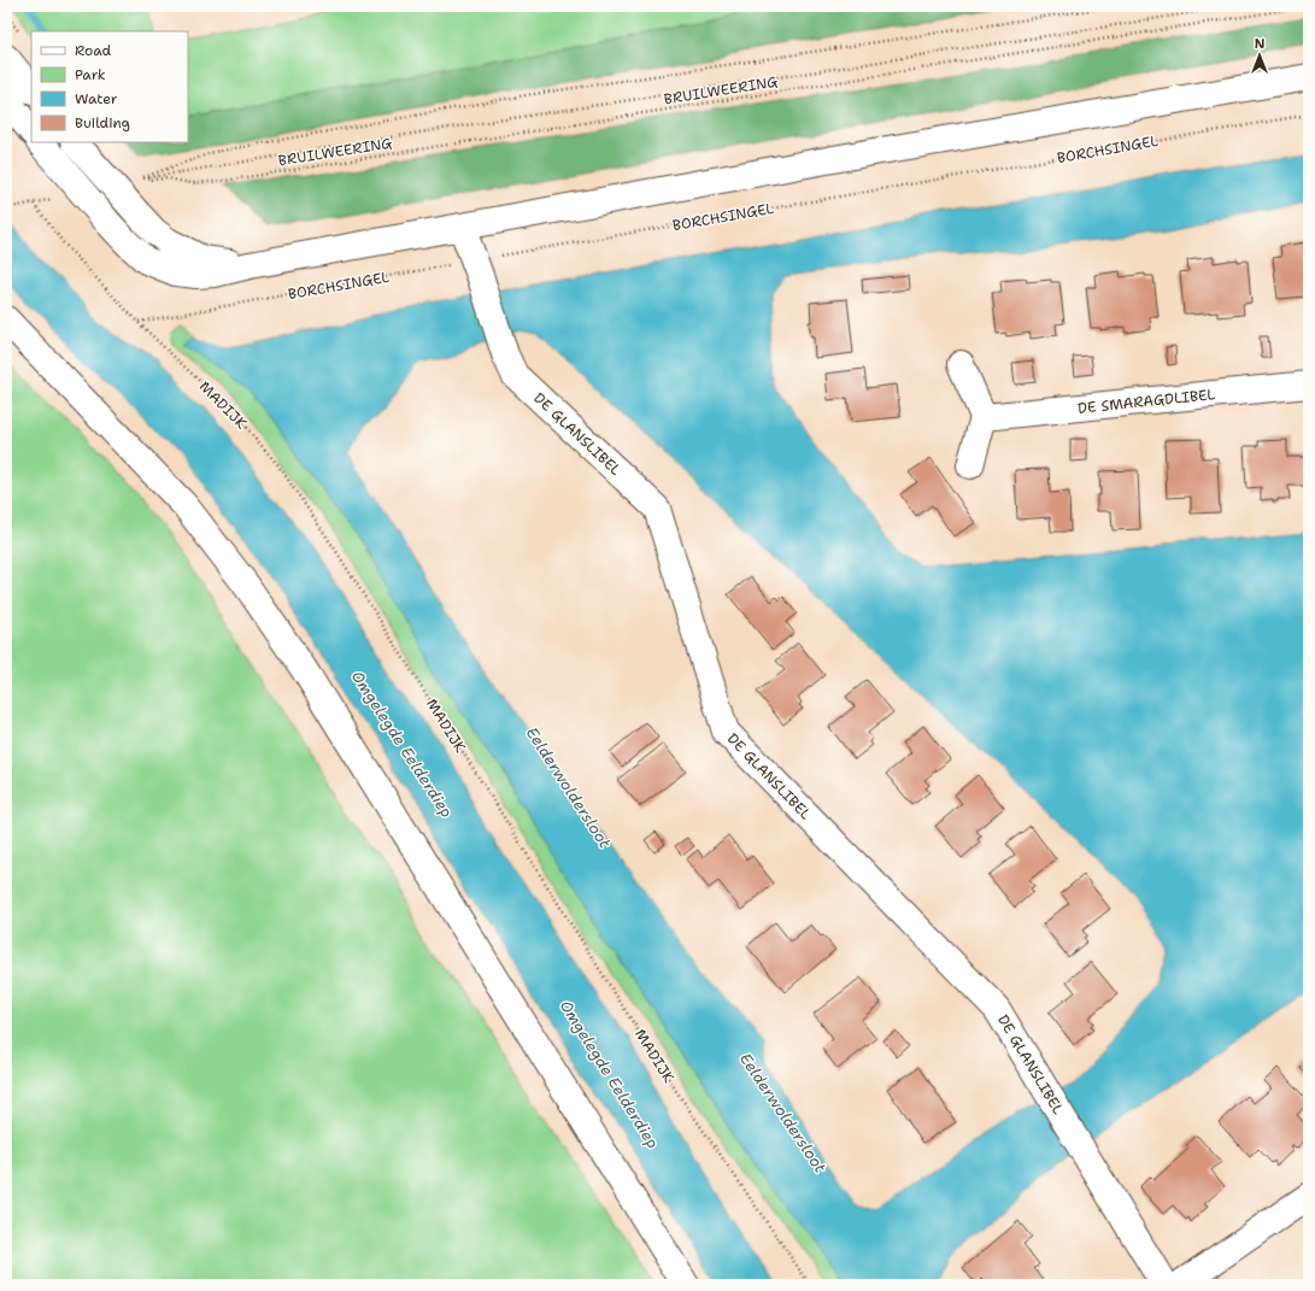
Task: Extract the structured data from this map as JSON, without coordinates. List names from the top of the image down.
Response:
{
  "streets": {
    "street": ["DE SMARAGDLIBEL", "DE GLANSLIBEL"],
    "path": ["BRUILWEERING", "BORCHSINGEL", "MADIJK"]
  },
  "crossings": [
    ["BORCHSINGEL", "MADIJK"],
    ["BORCHSINGEL", "DE GLANSLIBEL"]
  ],
  "water": ["Omgelegde Eelderdiep", "Eelderwoldersloot"],
  "legend": [
    "Road",
    "Park",
    "Water",
    "Building"
  ],
  "north": "top"
}
